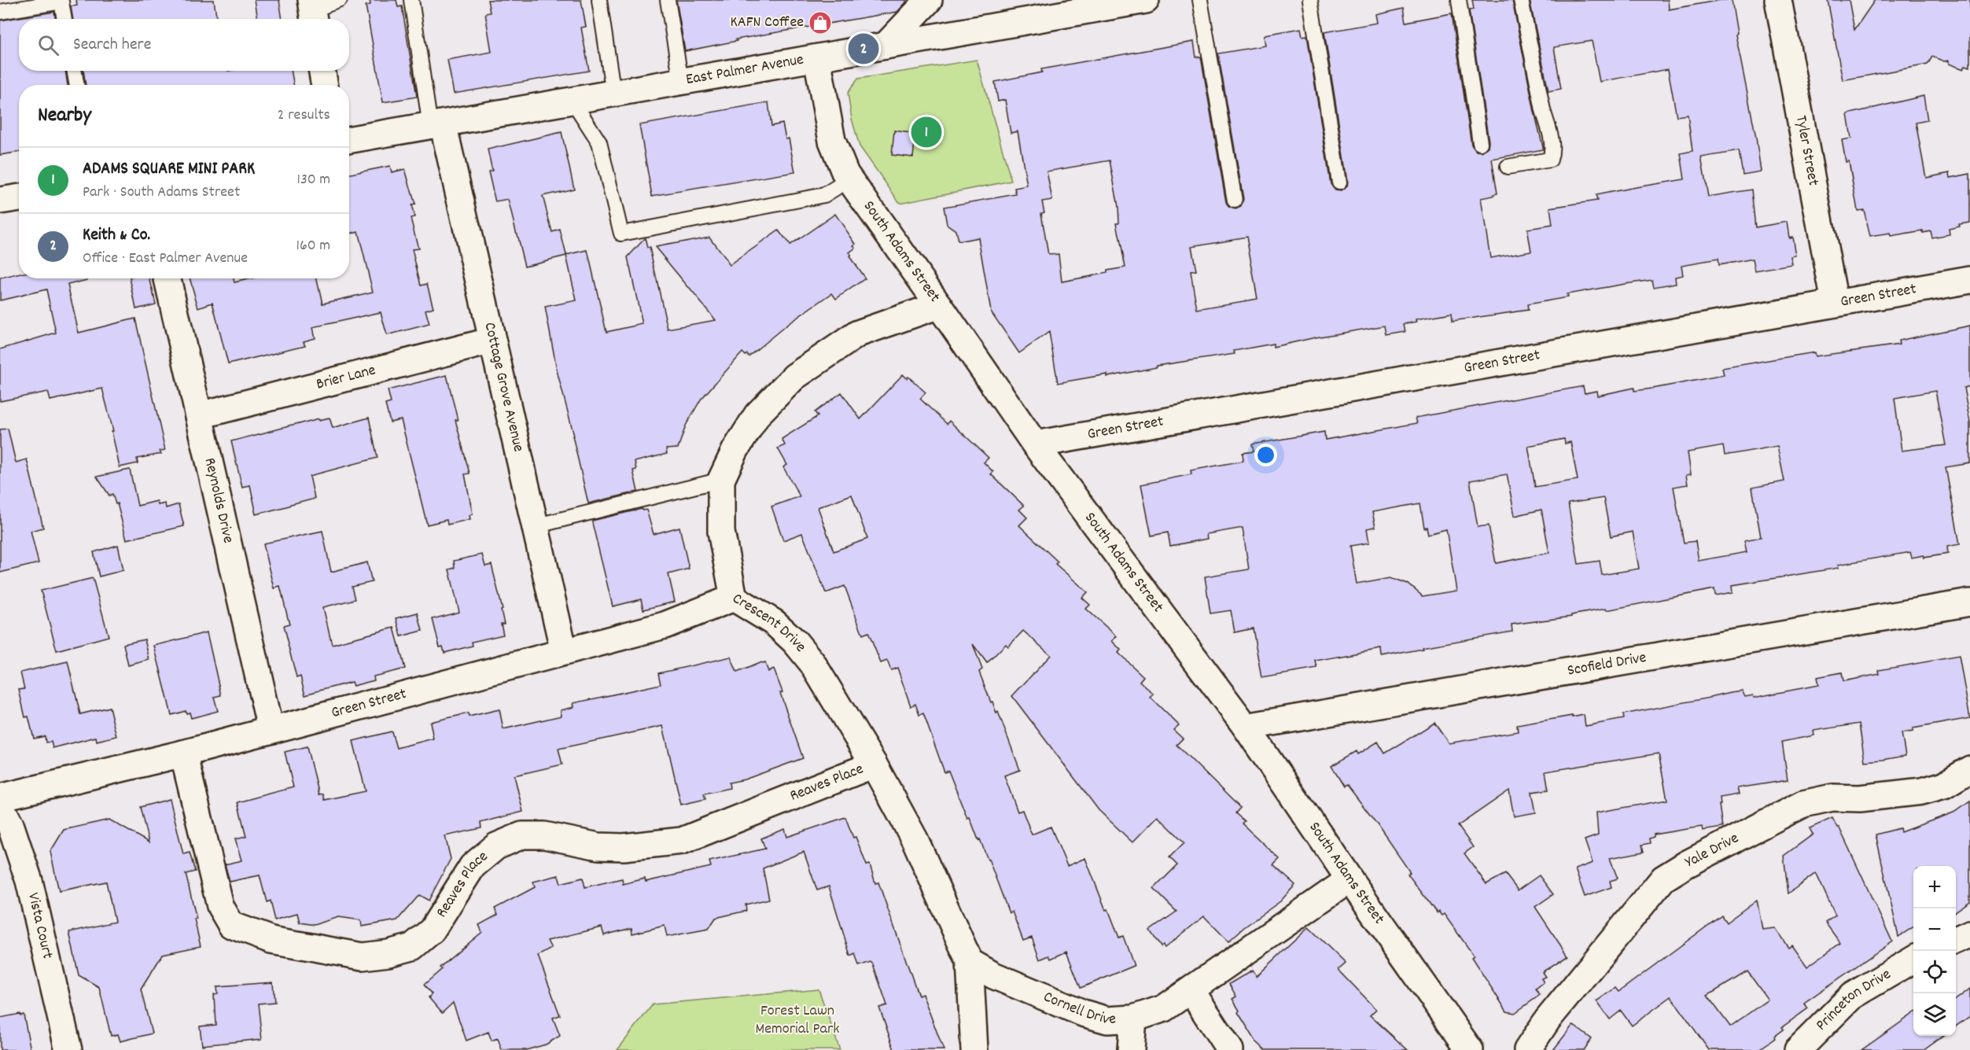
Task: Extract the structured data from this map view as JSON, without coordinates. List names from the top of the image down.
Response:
{
  "streets": {
    "street": [
      "East Palmer Avenue",
      "Tyler Street",
      "South Adams Street",
      "Green Street",
      "Brier Lane",
      "Cottage Grove Avenue",
      "Reynolds Drive",
      "Crescent Drive",
      "Scofield Drive",
      "Reaves Place",
      "Yale Drive",
      "Vista Court",
      "Princeton Drive",
      "Cornell Drive"
    ]
  },
  "crossings": [
    ["East Palmer Avenue", "South Adams Street"],
    ["East Palmer Avenue", "Cottage Grove Avenue"],
    ["Tyler Street", "Green Street"],
    ["South Adams Street", "Green Street"],
    ["South Adams Street", "Crescent Drive"],
    ["South Adams Street", "Scofield Drive"],
    ["South Adams Street", "Cornell Drive"],
    ["Green Street", "Cottage Grove Avenue"],
    ["Green Street", "Reynolds Drive"],
    ["Green Street", "Crescent Drive"],
    ["Green Street", "Reaves Place"],
    ["Brier Lane", "Cottage Grove Avenue"],
    ["Brier Lane", "Reynolds Drive"],
    ["Crescent Drive", "Reaves Place"],
    ["Crescent Drive", "Cornell Drive"]
  ],
  "parks": ["Forest Lawn Memorial Park"],
  "places": {
    "shop": ["KAFN Coffee"]
  },
  "page": {
    "search": "Search here",
    "pins": ["2", "1"],
    "heading": ["Nearby", "2 results"],
    "list": [
      {
        "mark": "1",
        "name": "ADAMS SQUARE MINI PARK",
        "note": "Park · South Adams Street",
        "value": "130 m"
      },
      {
        "mark": "2",
        "name": "Keith & Co.",
        "note": "Office · East Palmer Avenue",
        "value": "160 m"
      }
    ],
    "map_buttons": ["+", "−"]
  }
}
